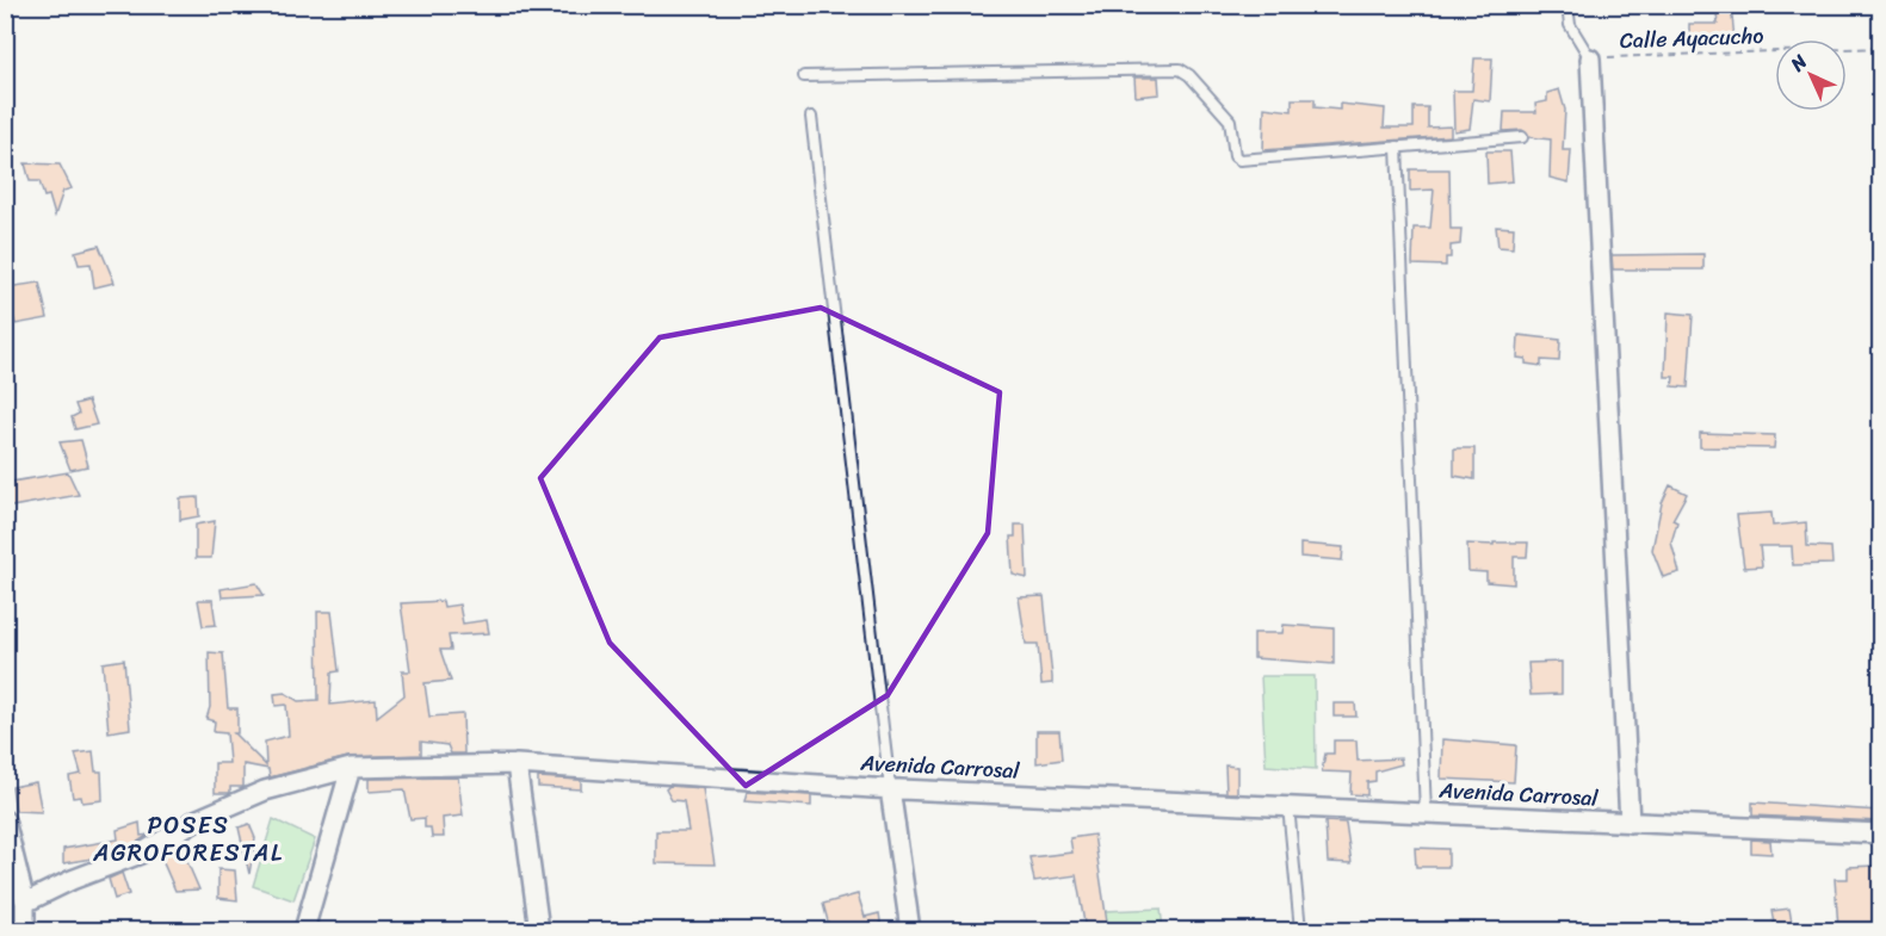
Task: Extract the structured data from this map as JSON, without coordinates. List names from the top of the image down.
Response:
{
  "streets": {
    "street": ["Avenida Carrosal"],
    "path": ["Calle Ayacucho"]
  },
  "districts": ["POSES AGROFORESTAL"],
  "north": "top left"
}
